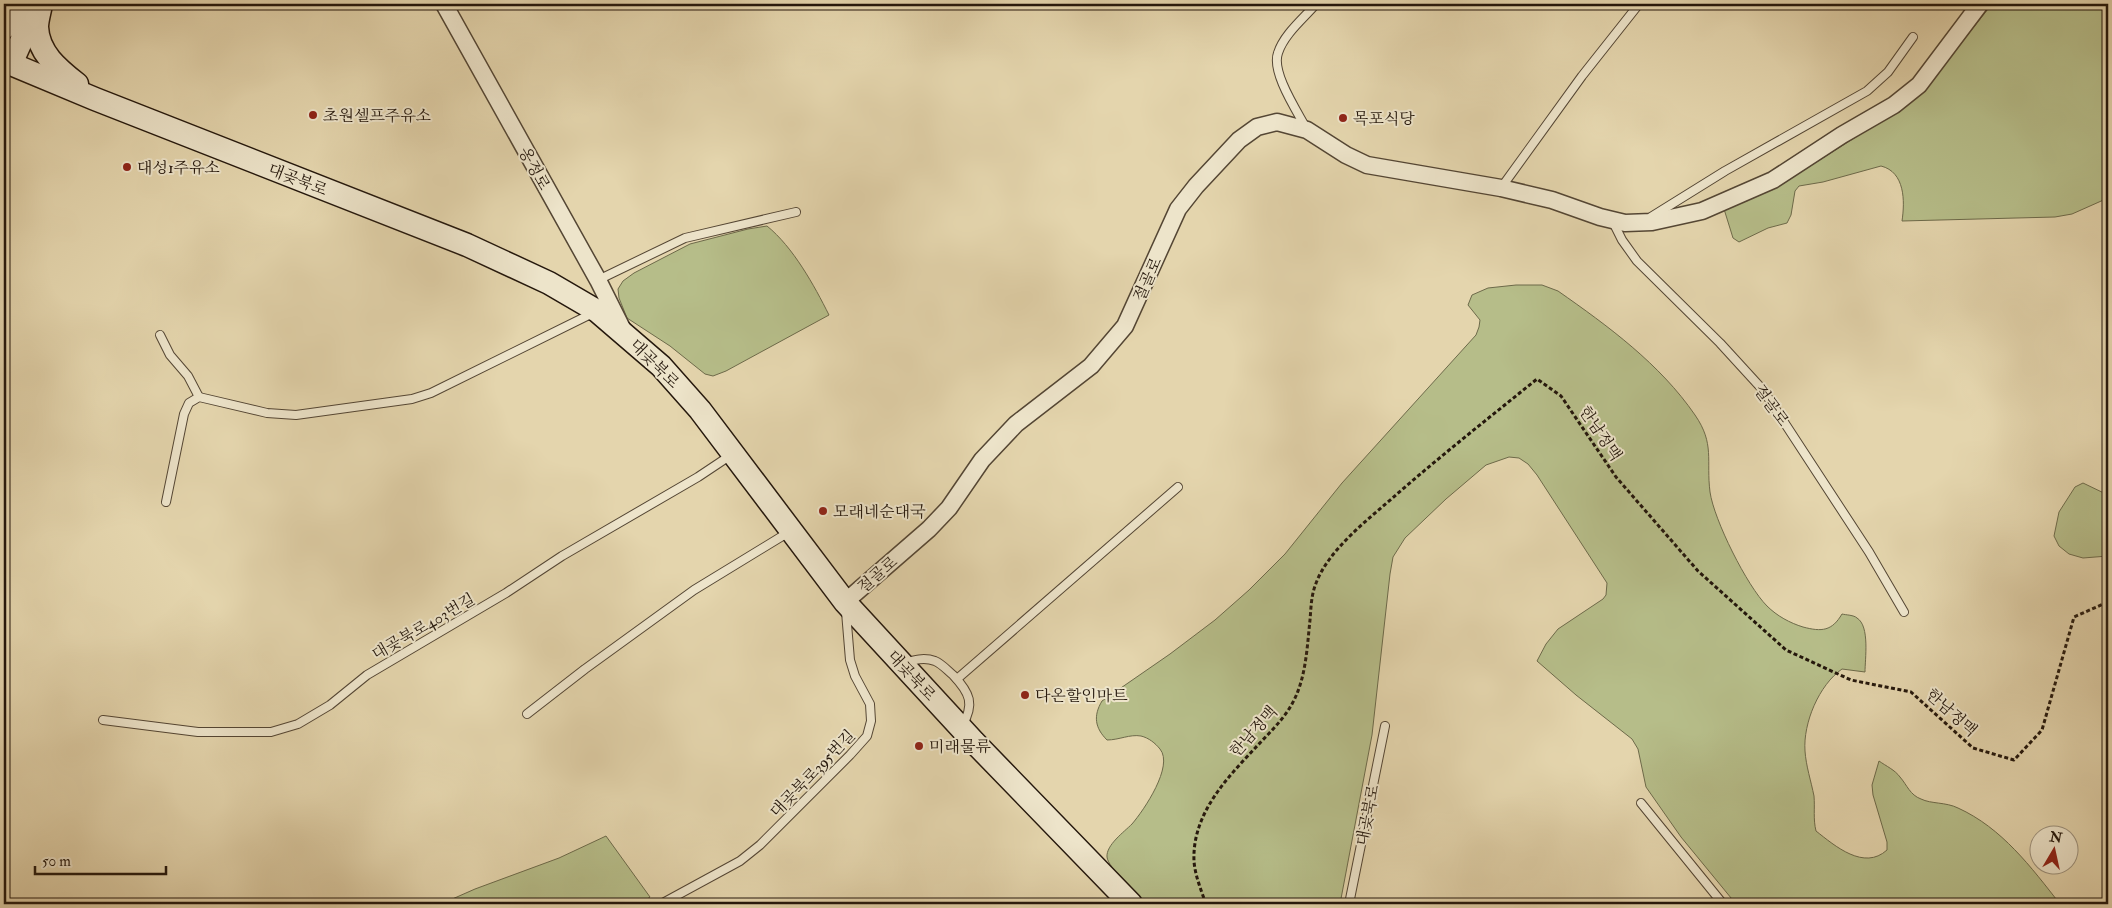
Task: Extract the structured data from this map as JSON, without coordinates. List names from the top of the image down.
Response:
{
  "streets": {
    "street": ["옹정로", "대곶북로", "절골로"],
    "lane": ["대곶북로403번길", "대곶북로395번길"],
    "path": ["한남정맥"]
  },
  "crossings": [
    ["옹정로", "대곶북로"],
    ["대곶북로", "절골로"],
    ["대곶북로", "대곶북로403번길"],
    ["대곶북로", "대곶북로395번길"],
    ["절골로", "대곶북로395번길"]
  ],
  "places": [
    "초원셀프주유소",
    "목포식당",
    "대성1주유소",
    "모래네순대국",
    "다온할인마트",
    "미래물류"
  ],
  "scale_bar": "50 m",
  "north": "top"
}
